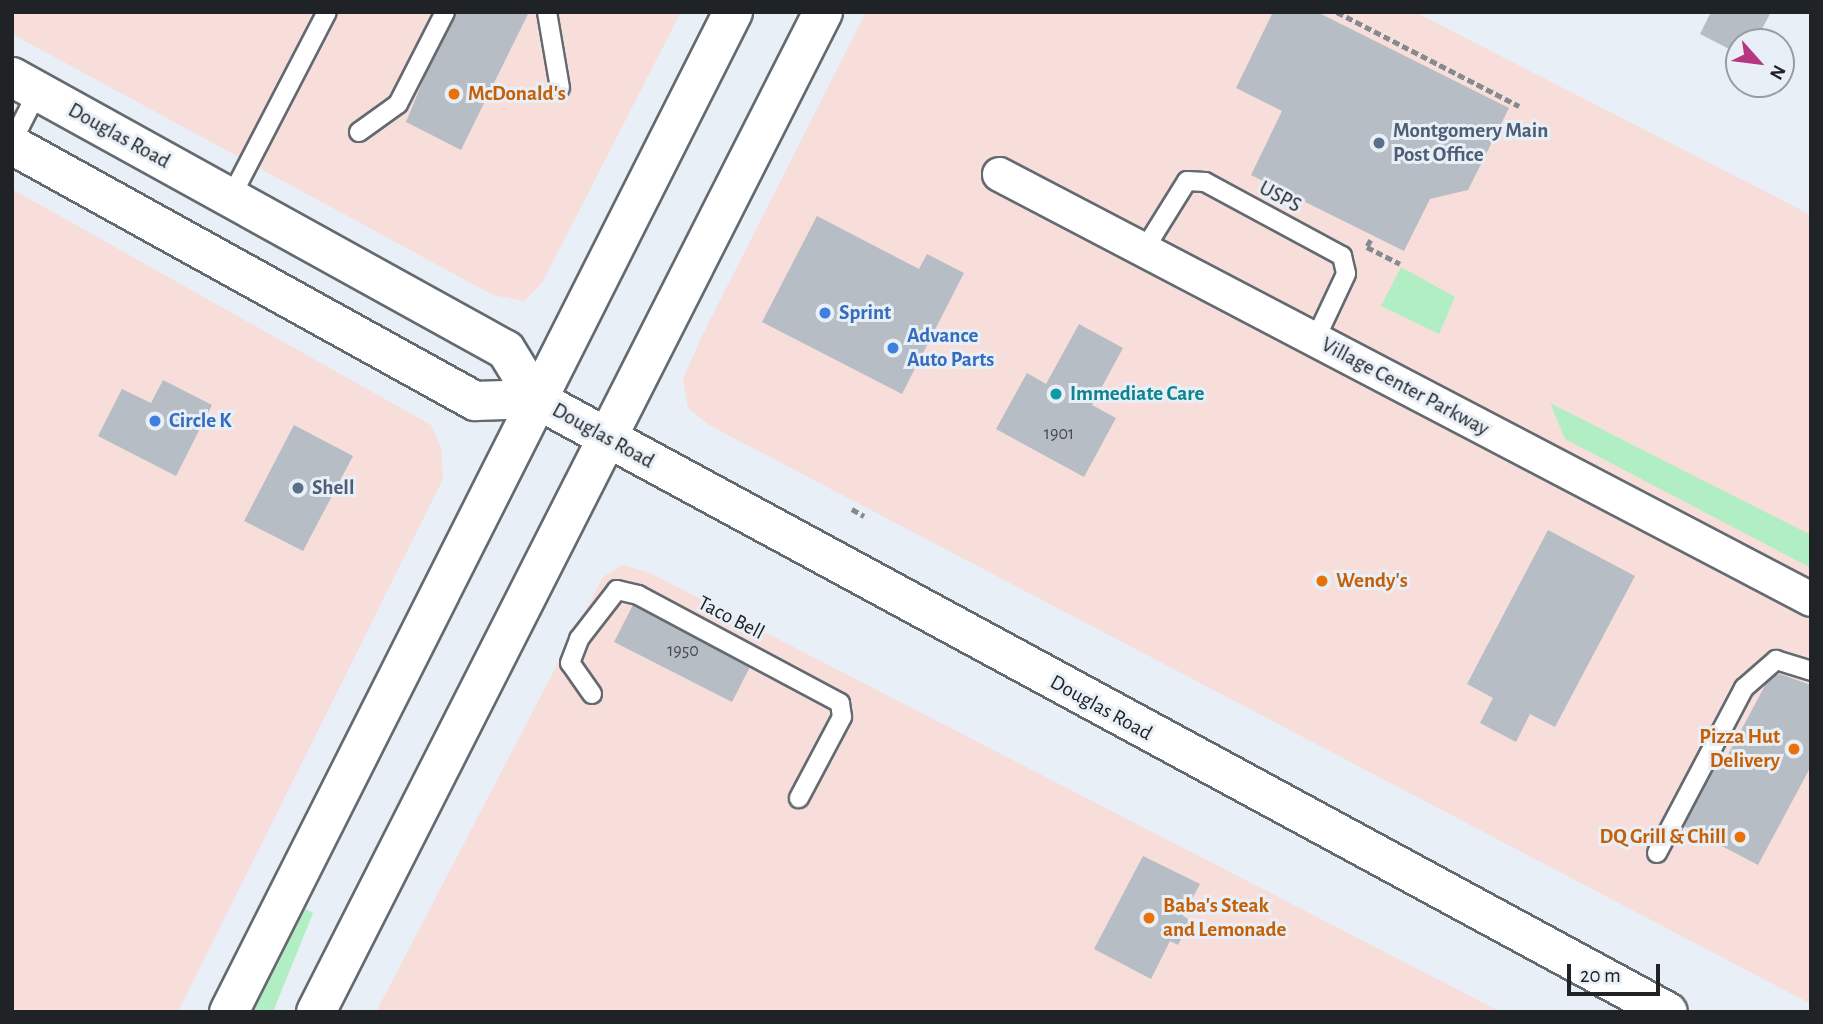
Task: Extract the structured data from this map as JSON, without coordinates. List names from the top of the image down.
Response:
{
  "streets": {
    "street": ["Douglas Road", "Village Center Parkway"],
    "lane": ["USPS", "Taco Bell"]
  },
  "crossings": [
    ["USPS", "Village Center Parkway"]
  ],
  "places": [
    "McDonald's",
    "Montgomery Main Post Office",
    "Sprint",
    "Advance Auto Parts",
    "Immediate Care",
    "Circle K",
    "Shell",
    "Wendy's",
    "Pizza Hut Delivery",
    "DQ Grill & Chill",
    "Baba's Steak and Lemonade"
  ],
  "house_numbers": ["1901", "1950"],
  "scale_bar": "20 m",
  "north": "bottom right"
}
